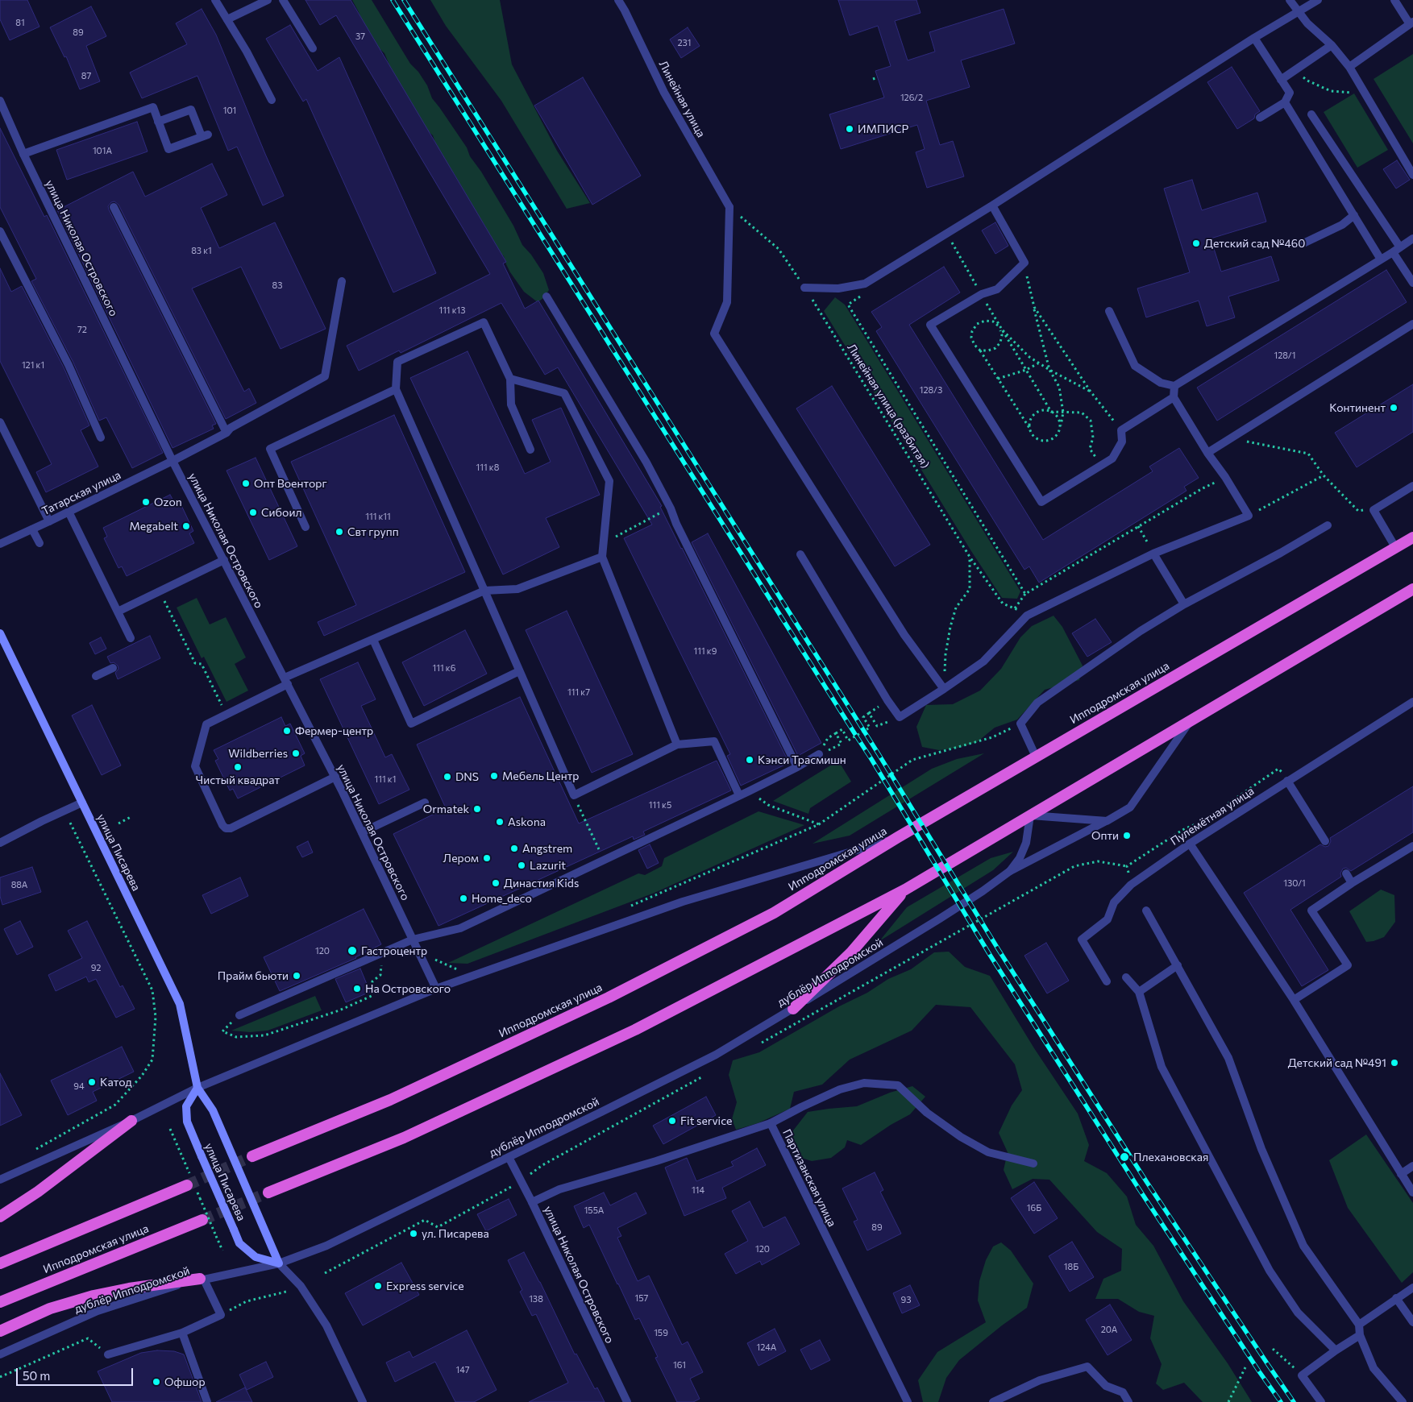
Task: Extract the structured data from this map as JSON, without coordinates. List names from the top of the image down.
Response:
{
  "streets": {
    "highway": ["Ипподромская улица"],
    "main road": ["улица Писарева"],
    "street": [
      "Линейная улица",
      "улица Николая Островского",
      "Татарская улица",
      "Пулемётная улица",
      "дублёр Ипподромской",
      "Партизанская улица"
    ],
    "path": ["Линейная улица (разбитая)"]
  },
  "crossings": [
    ["Линейная улица", "Линейная улица (разбитая)"],
    ["улица Николая Островского", "Татарская улица"],
    ["улица Николая Островского", "дублёр Ипподромской"],
    ["улица Николая Островского", "Партизанская улица"],
    ["улица Писарева", "дублёр Ипподромской"]
  ],
  "places": [
    "ИМПИСР",
    "Детский сад №460",
    "Континент",
    "Опт Военторг",
    "Ozon",
    "Сибоил",
    "Megabelt",
    "Свт групп",
    "Фермер-центр",
    "Wildberries",
    "Кэнси Трасмишн",
    "Чистый квадрат",
    "Мебель Центр",
    "DNS",
    "Ormatek",
    "Askona",
    "Опти",
    "Angstrem",
    "Лером",
    "Lazurit",
    "Династия Kids",
    "Home_deco",
    "Гастроцентр",
    "Прайм бьюти",
    "На Островского",
    "Детский сад №491",
    "Катод",
    "Fit service",
    "Плехановская",
    "ул. Писарева",
    "Express service",
    "Офшор"
  ],
  "house_numbers": [
    "81",
    "89",
    "37",
    "231",
    "87",
    "126/2",
    "101",
    "101А",
    "83 к1",
    "83",
    "111 к13",
    "72",
    "128/1",
    "121 к1",
    "128/3",
    "111 к8",
    "111 к11",
    "111 к9",
    "111 к6",
    "111 к7",
    "111 к1",
    "111 к5",
    "130/1",
    "88А",
    "120",
    "92",
    "94",
    "114",
    "16Б",
    "155А",
    "89",
    "120",
    "18Б",
    "157",
    "138",
    "93",
    "20А",
    "159",
    "124А",
    "161",
    "147"
  ],
  "scale_bar": "50 m"
}
